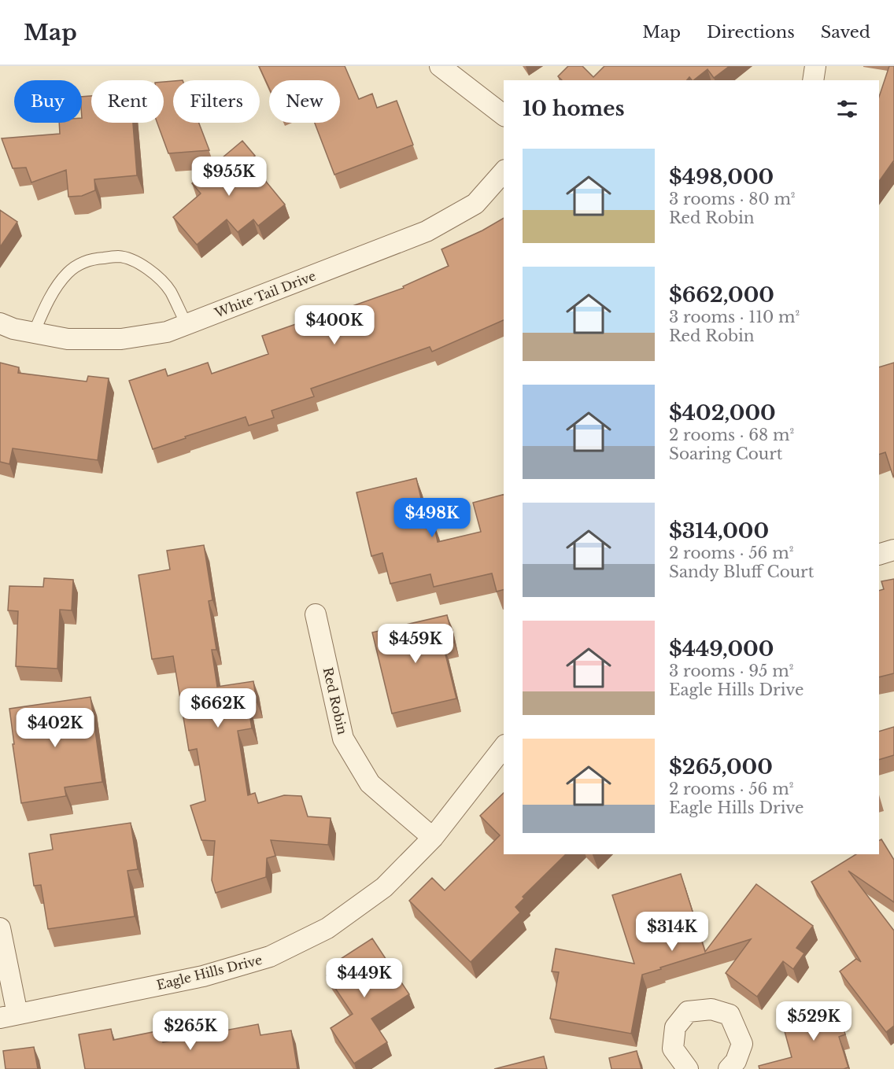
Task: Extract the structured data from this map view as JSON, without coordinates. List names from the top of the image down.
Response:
{
  "streets": {
    "street": ["White Tail Drive", "Red Robin", "Eagle Hills Drive"]
  },
  "crossings": [
    ["Red Robin", "Eagle Hills Drive"]
  ],
  "page": {
    "header": "Map",
    "nav": ["Map", "Directions", "Saved"],
    "chip": [
      "Buy",
      "Rent",
      "Filters",
      "New"
    ],
    "heading": "10 homes",
    "list": [
      {
        "name": "$498,000",
        "note": "3 rooms · 80 m² · Red Robin"
      },
      {
        "name": "$662,000",
        "note": "3 rooms · 110 m² · Red Robin"
      },
      {
        "name": "$402,000",
        "note": "2 rooms · 68 m² · Soaring Court"
      },
      {
        "name": "$314,000",
        "note": "2 rooms · 56 m² · Sandy Bluff Court"
      },
      {
        "name": "$449,000",
        "note": "3 rooms · 95 m² · Eagle Hills Drive"
      },
      {
        "name": "$265,000",
        "note": "2 rooms · 56 m² · Eagle Hills Drive"
      }
    ],
    "price": [
      "$955K",
      "$400K",
      "$498K",
      "$459K",
      "$662K",
      "$402K",
      "$314K",
      "$449K",
      "$529K",
      "$265K"
    ]
  }
}
